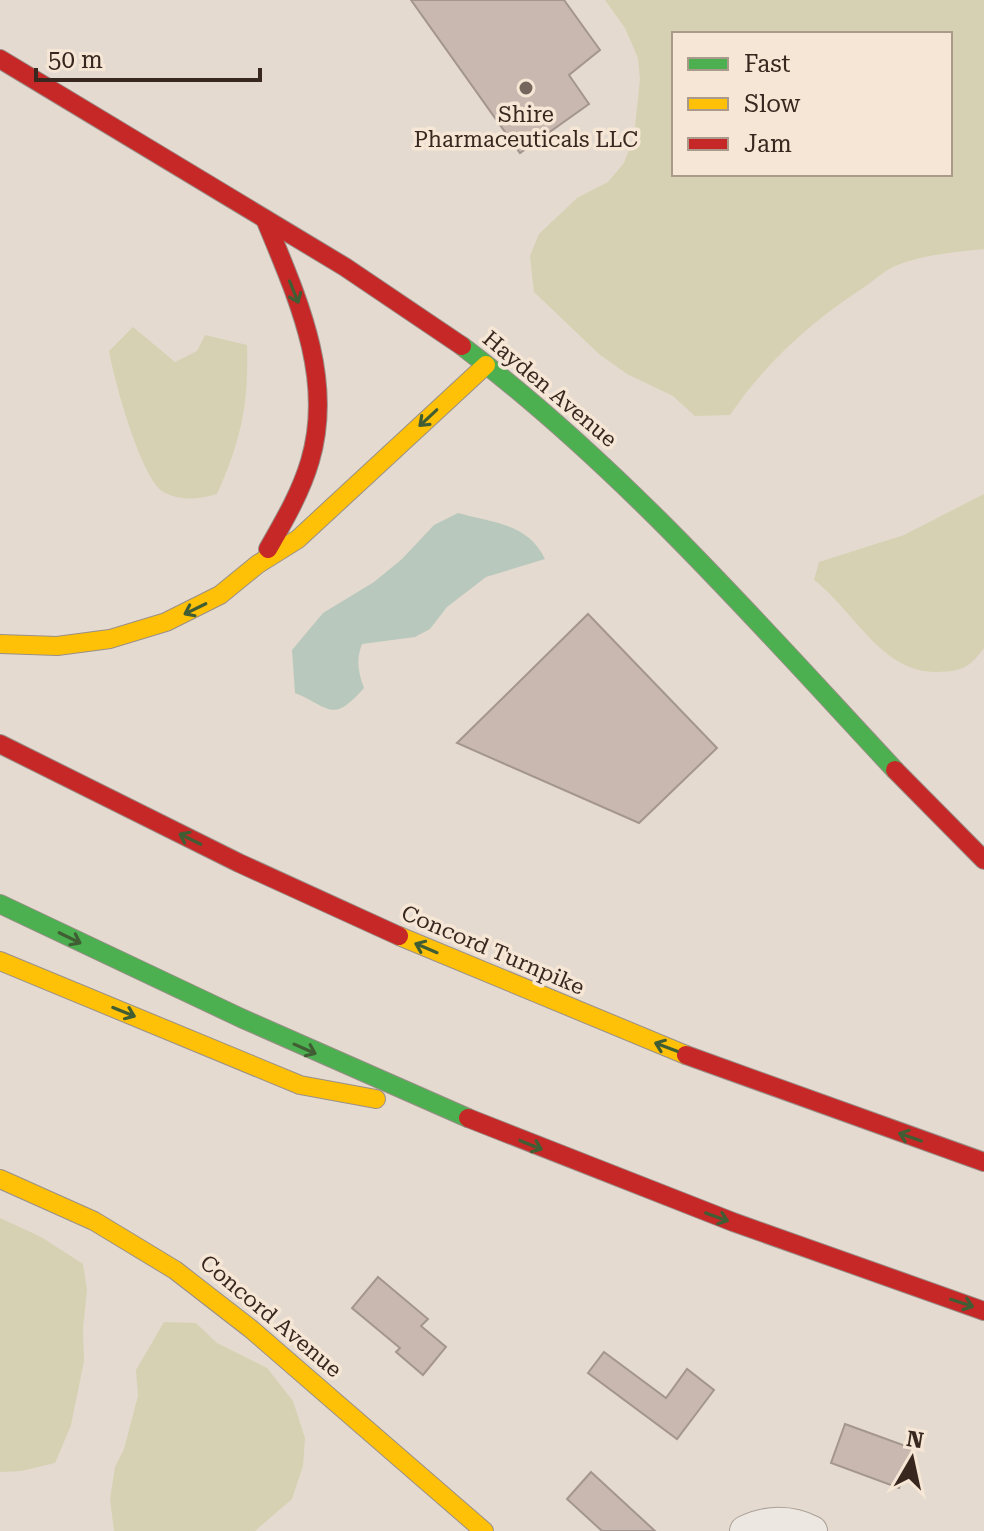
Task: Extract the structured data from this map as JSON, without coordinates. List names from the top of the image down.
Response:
{
  "streets": {
    "main road": ["Hayden Avenue", "Concord Turnpike", "Concord Avenue"]
  },
  "places": ["Shire Pharmaceuticals LLC"],
  "legend": ["Fast", "Slow", "Jam"],
  "scale_bar": "50 m",
  "north": "top"
}
